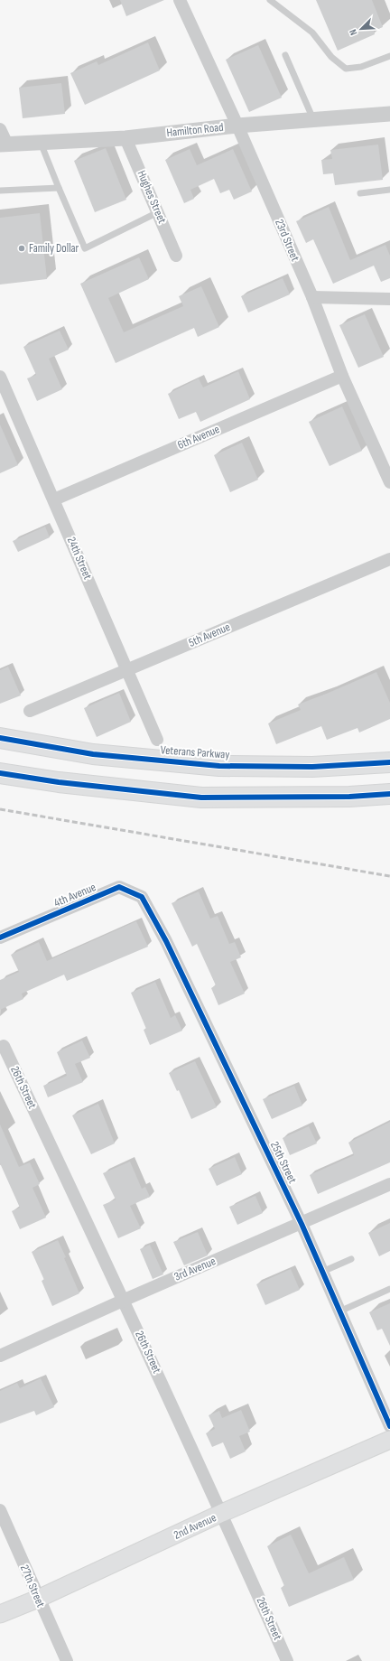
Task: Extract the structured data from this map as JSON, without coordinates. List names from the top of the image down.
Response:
{
  "streets": {
    "main road": ["Veterans Parkway", "2nd Avenue"],
    "street": [
      "Hamilton Road",
      "Hughes Street",
      "23rd Street",
      "6th Avenue",
      "24th Street",
      "5th Avenue",
      "4th Avenue",
      "26th Street",
      "25th Street",
      "3rd Avenue",
      "27th Street"
    ]
  },
  "crossings": [
    ["Hamilton Road", "Hughes Street"],
    ["Hamilton Road", "23rd Street"],
    ["23rd Street", "6th Avenue"],
    ["6th Avenue", "24th Street"],
    ["24th Street", "5th Avenue"],
    ["4th Avenue", "25th Street"],
    ["26th Street", "3rd Avenue"],
    ["26th Street", "2nd Avenue"],
    ["25th Street", "3rd Avenue"],
    ["2nd Avenue", "27th Street"]
  ],
  "places": ["Family Dollar"],
  "north": "bottom left"
}
